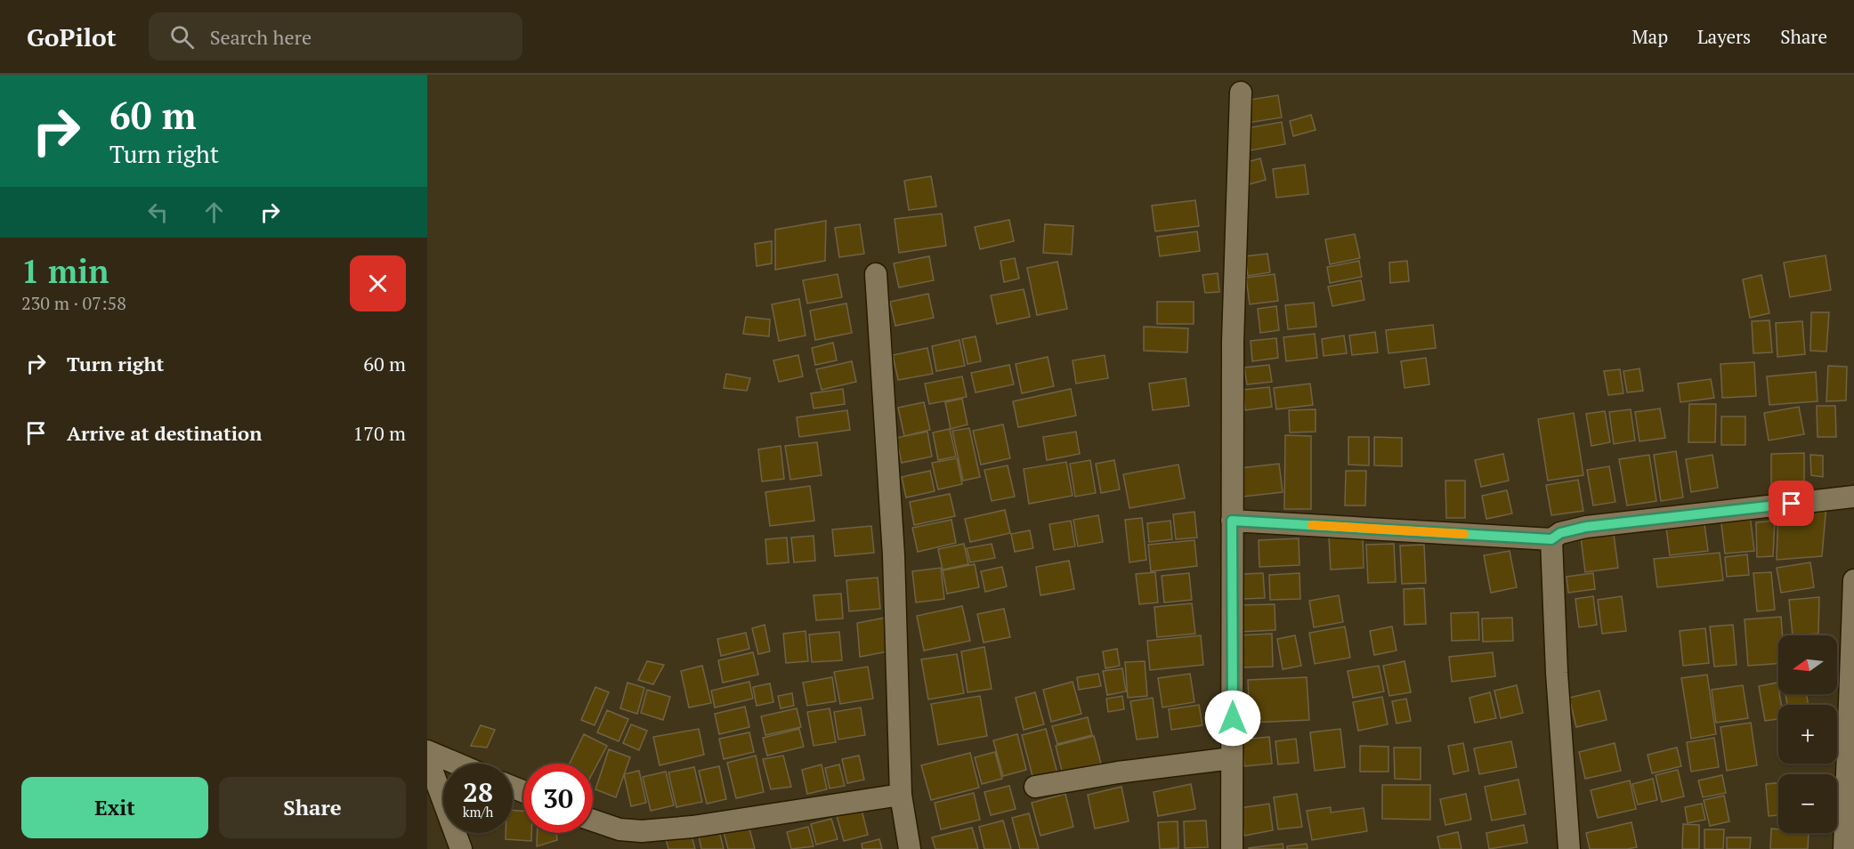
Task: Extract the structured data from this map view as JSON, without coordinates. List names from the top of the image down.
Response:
{
  "north": "left",
  "page": {
    "header": "GoPilot",
    "search": "Search here",
    "nav": ["Map", "Layers", "Share"],
    "turn": ["60 m", "Turn right"],
    "heading": ["1 min", "230 m · 07:58"],
    "list": [
      {
        "name": "Turn right",
        "value": "60 m"
      },
      {
        "name": "Arrive at destination",
        "value": "170 m"
      }
    ],
    "map_buttons": ["+", "−"],
    "speed": "28 km/h",
    "limit": "30",
    "buttons": ["Exit", "Share"]
  }
}
